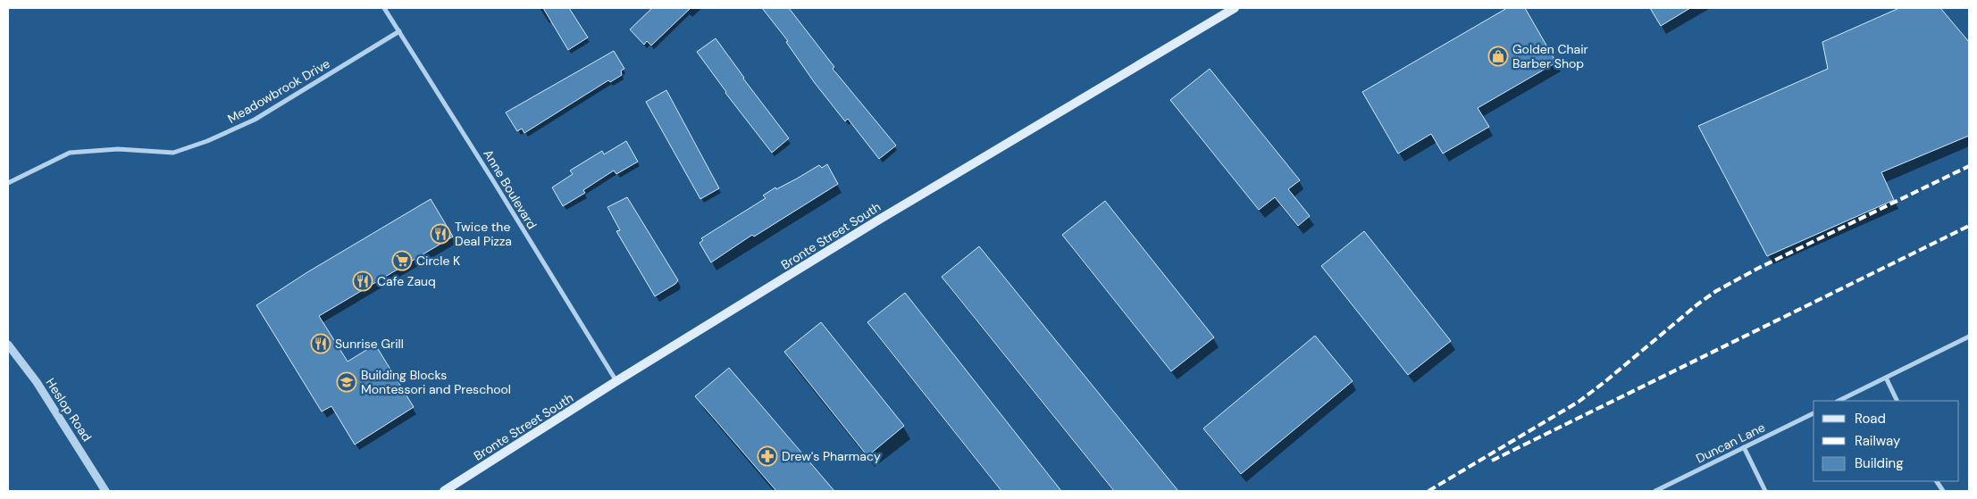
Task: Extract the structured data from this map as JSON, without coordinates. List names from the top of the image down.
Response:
{
  "streets": {
    "main road": ["Bronte Street South"],
    "street": [
      "Meadowbrook Drive",
      "Anne Boulevard",
      "Heslop Road",
      "Duncan Lane"
    ]
  },
  "crossings": [
    ["Meadowbrook Drive", "Anne Boulevard"],
    ["Anne Boulevard", "Bronte Street South"]
  ],
  "places": {
    "shop": ["Golden Chair Barber Shop"],
    "restaurant": ["Twice the Deal Pizza", "Cafe Zauq", "Sunrise Grill"],
    "supermarket": ["Circle K"],
    "school or university": ["Building Blocks Montessori and Preschool"],
    "pharmacy": ["Drew's Pharmacy"]
  },
  "legend": ["Road", "Railway", "Building"]
}
